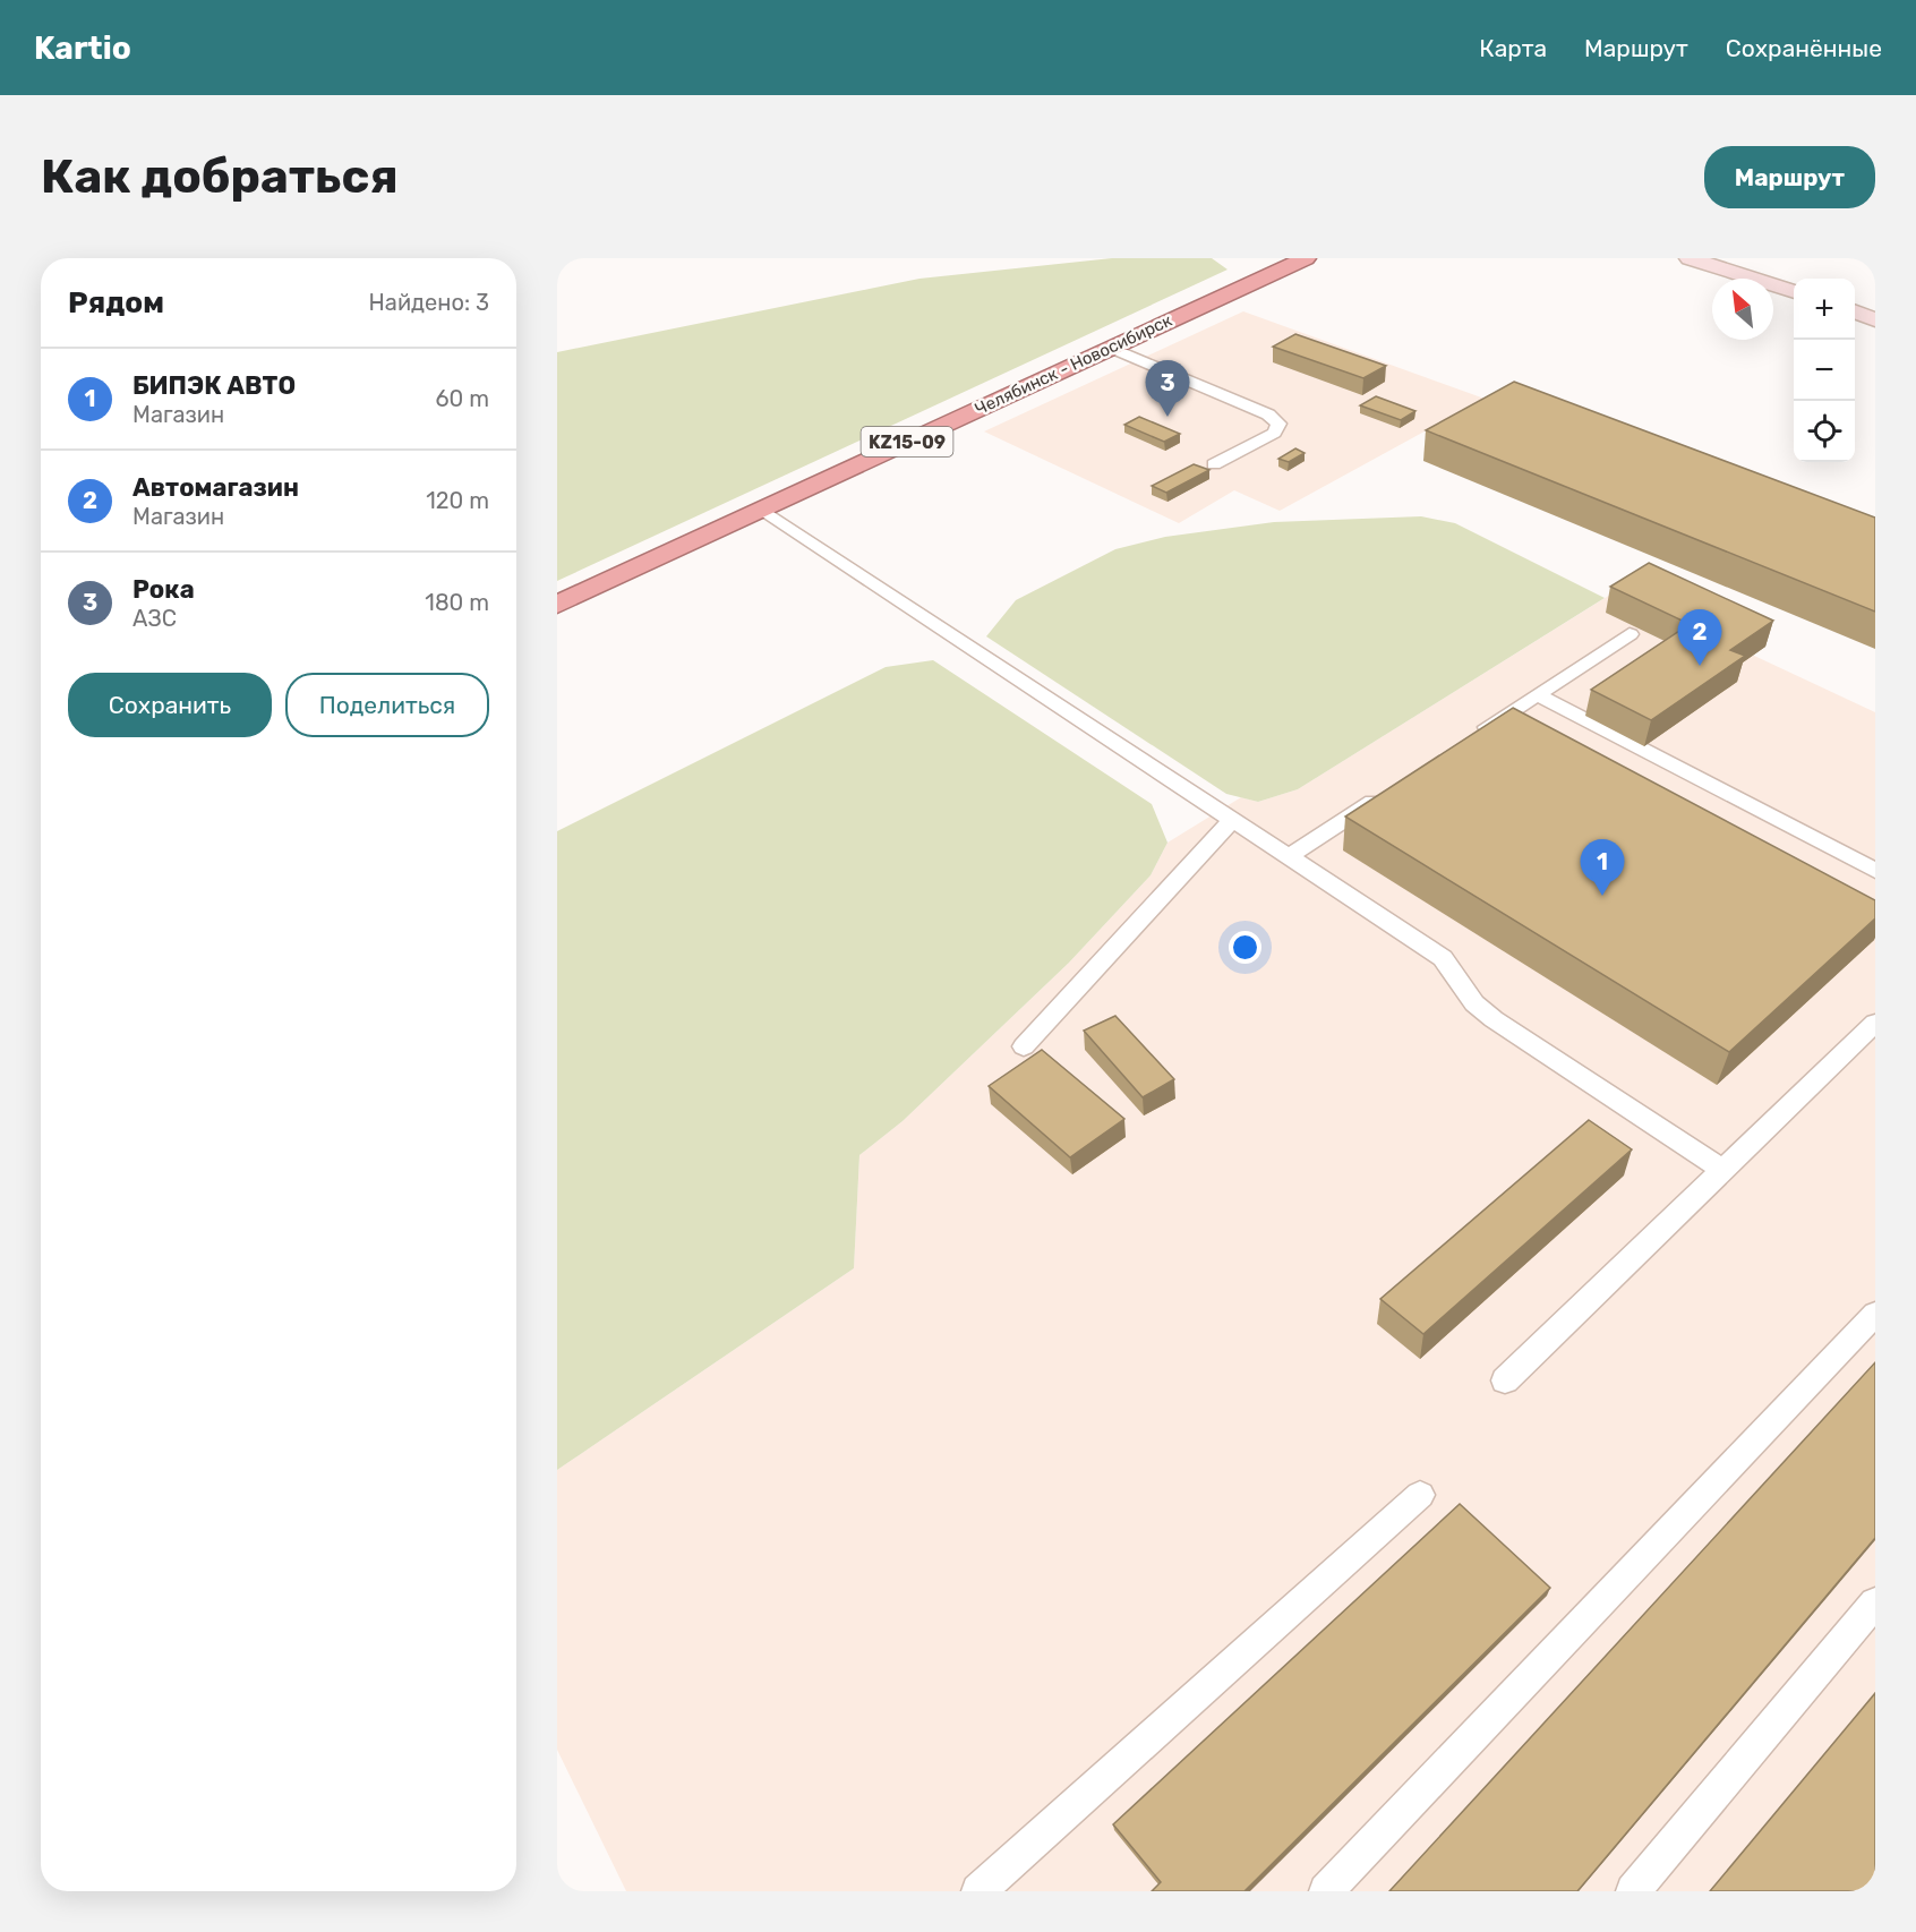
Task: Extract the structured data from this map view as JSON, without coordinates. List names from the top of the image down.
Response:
{
  "streets": {
    "highway": ["Челябинск - Новосибирск", "KZ15-09"]
  },
  "north": "top left",
  "page": {
    "header": "Kartio",
    "nav": ["Карта", "Маршрут", "Сохранённые"],
    "buttons": [
      "Маршрут",
      ["Сохранить", "Поделиться"]
    ],
    "title": "Как добраться",
    "heading": ["Рядом", "Найдено: 3"],
    "map_buttons": ["+", "−"],
    "list": [
      {
        "mark": "1",
        "name": "БИПЭК АВТО",
        "note": "Магазин",
        "value": "60 m"
      },
      {
        "mark": "2",
        "name": "Автомагазин",
        "note": "Магазин",
        "value": "120 m"
      },
      {
        "mark": "3",
        "name": "Рока",
        "note": "АЗС",
        "value": "180 m"
      }
    ],
    "pins": ["3", "2", "1"]
  }
}
